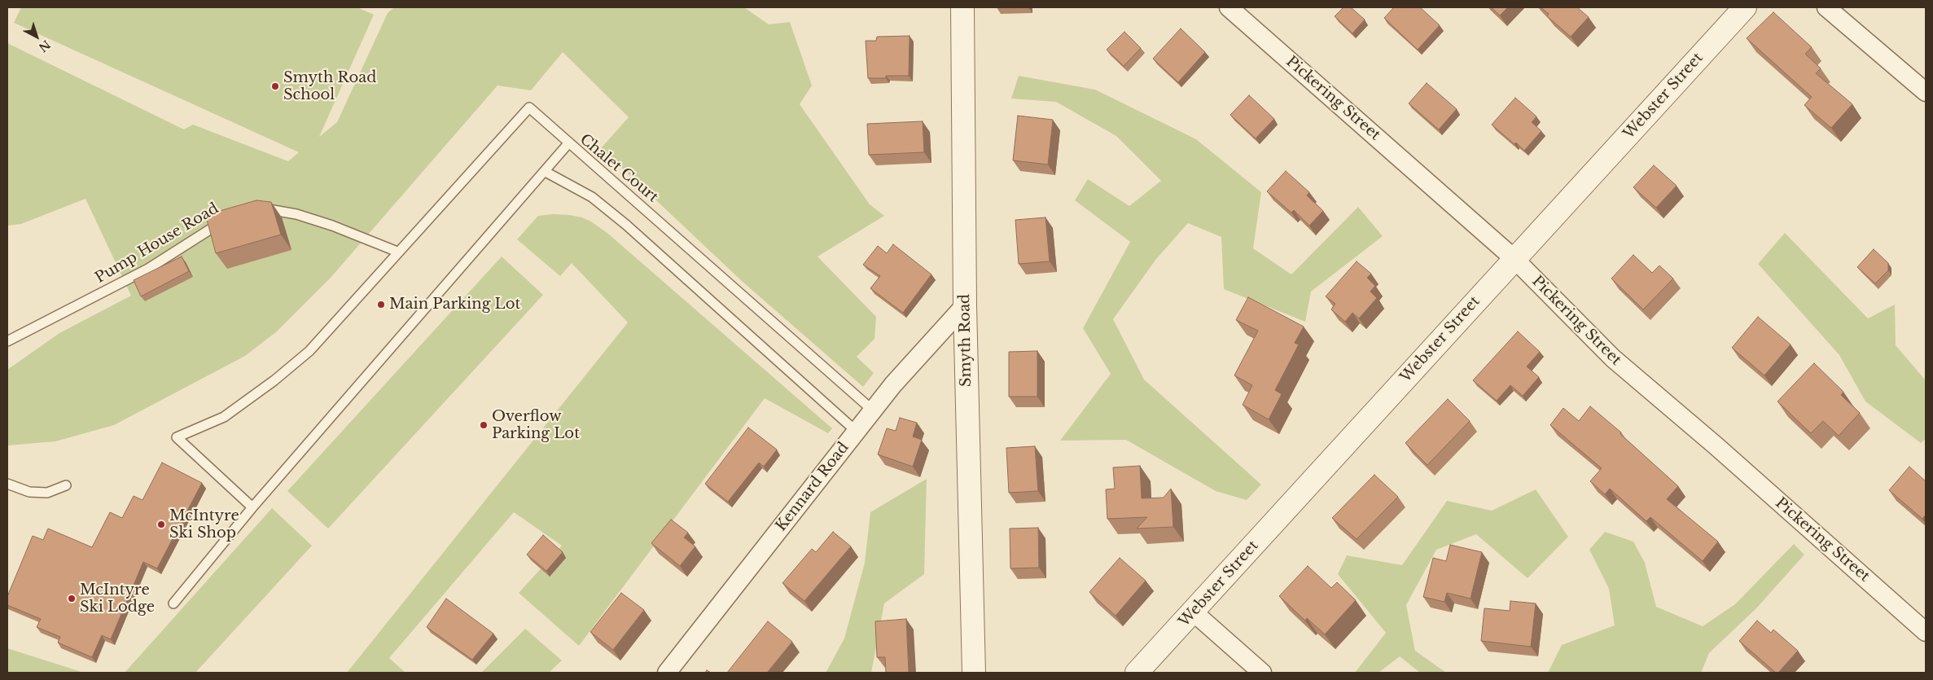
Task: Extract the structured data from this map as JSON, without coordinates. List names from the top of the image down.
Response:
{
  "streets": {
    "street": [
      "Webster Street",
      "Pickering Street",
      "Smyth Road",
      "Kennard Road"
    ],
    "lane": ["Chalet Court", "Pump House Road"]
  },
  "crossings": [
    ["Webster Street", "Pickering Street"],
    ["Chalet Court", "Kennard Road"],
    ["Smyth Road", "Kennard Road"]
  ],
  "places": [
    "Smyth Road School",
    "Main Parking Lot",
    "Overflow Parking Lot",
    "McIntyre Ski Shop",
    "McIntyre Ski Lodge"
  ],
  "north": "bottom right"
}
